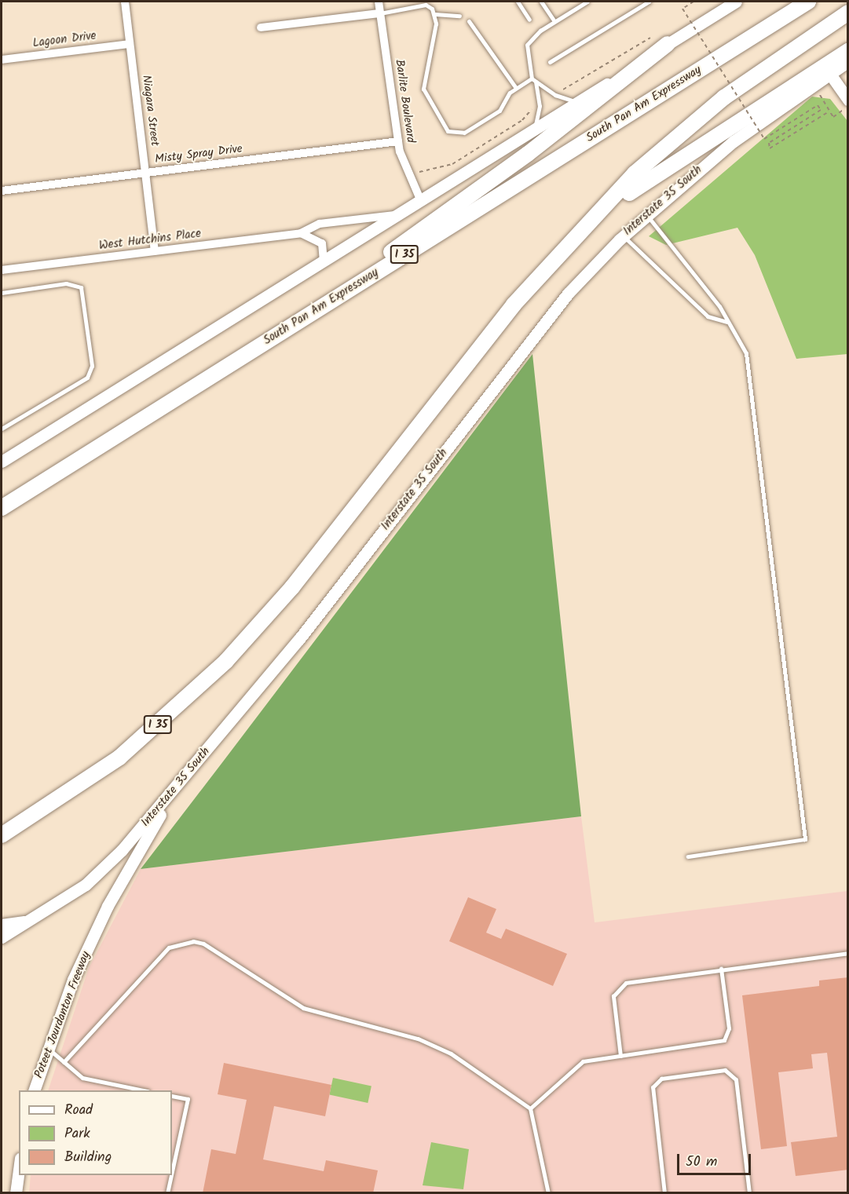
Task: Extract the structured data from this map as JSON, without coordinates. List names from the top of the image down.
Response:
{
  "streets": {
    "highway": ["South Pan Am Expressway", "I 35"],
    "main road": ["Interstate 35 South", "Poteet Jourdanton Freeway"],
    "street": [
      "Lagoon Drive",
      "Barlite Boulevard",
      "Niagara Street",
      "Misty Spray Drive",
      "West Hutchins Place"
    ]
  },
  "crossings": [
    ["Lagoon Drive", "Niagara Street"],
    ["Barlite Boulevard", "Misty Spray Drive"],
    ["Niagara Street", "Misty Spray Drive"],
    ["Niagara Street", "West Hutchins Place"],
    ["Interstate 35 South", "Poteet Jourdanton Freeway"]
  ],
  "legend": ["Road", "Park", "Building"],
  "scale_bar": "50 m"
}
